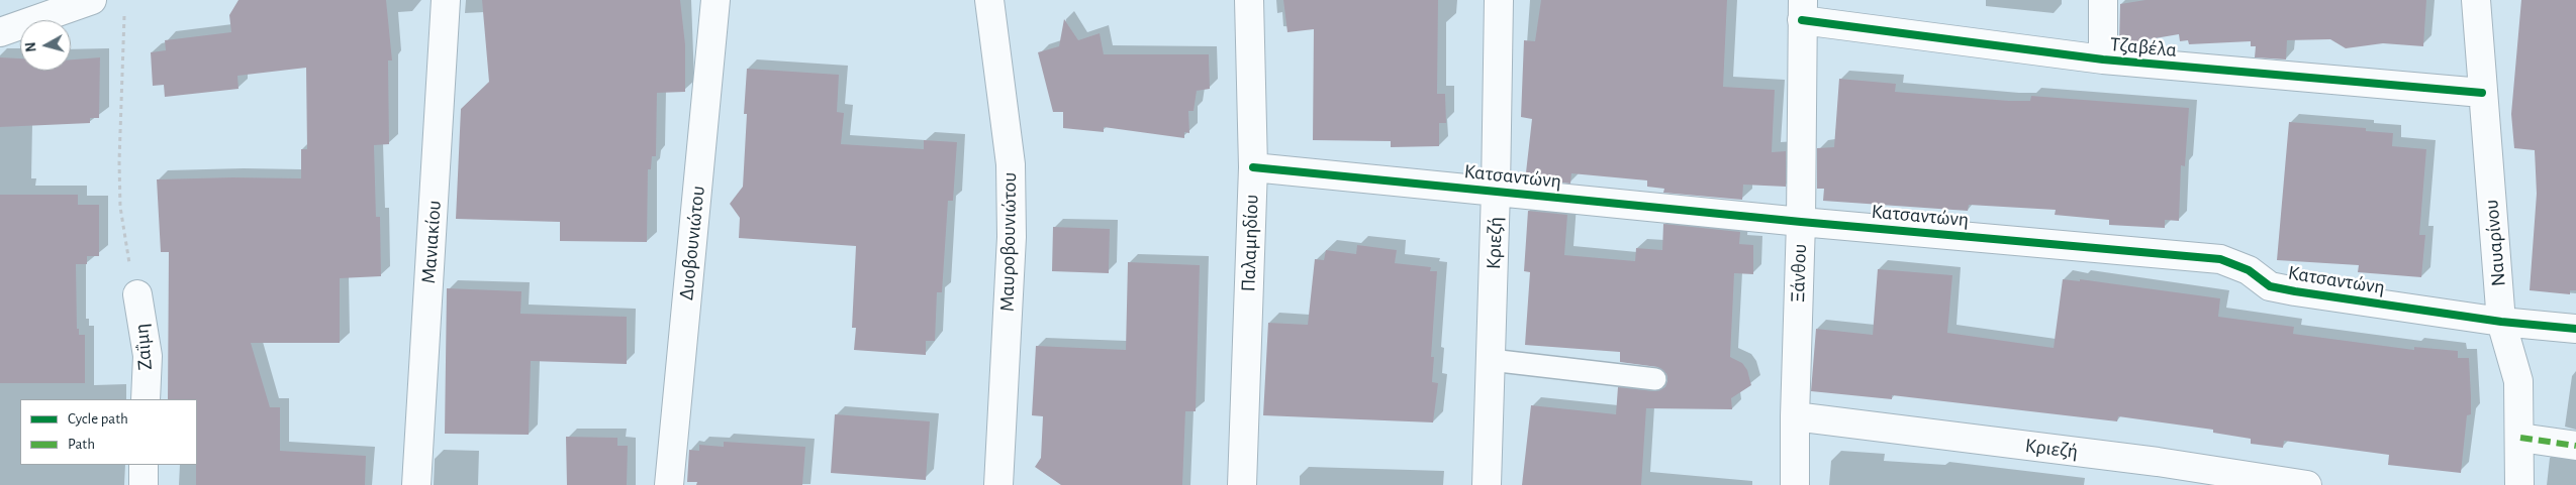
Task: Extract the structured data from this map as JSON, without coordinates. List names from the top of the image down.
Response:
{
  "streets": {
    "street": [
      "Τζαβέλα",
      "Κατσαντώνη",
      "Μανιακίου",
      "Μαυροβουνιώτου",
      "Δυοβουνιώτου",
      "Παλαμηδίου",
      "Κριεζή",
      "Ναυαρίνου",
      "Ξάνθου",
      "Ζαΐμη"
    ]
  },
  "crossings": [
    ["Τζαβέλα", "Ναυαρίνου"],
    ["Τζαβέλα", "Ξάνθου"],
    ["Κατσαντώνη", "Παλαμηδίου"],
    ["Κατσαντώνη", "Κριεζή"],
    ["Κατσαντώνη", "Ναυαρίνου"],
    ["Κατσαντώνη", "Ξάνθου"],
    ["Κριεζή", "Ξάνθου"]
  ],
  "legend": ["Cycle path", "Path"],
  "north": "left"
}
